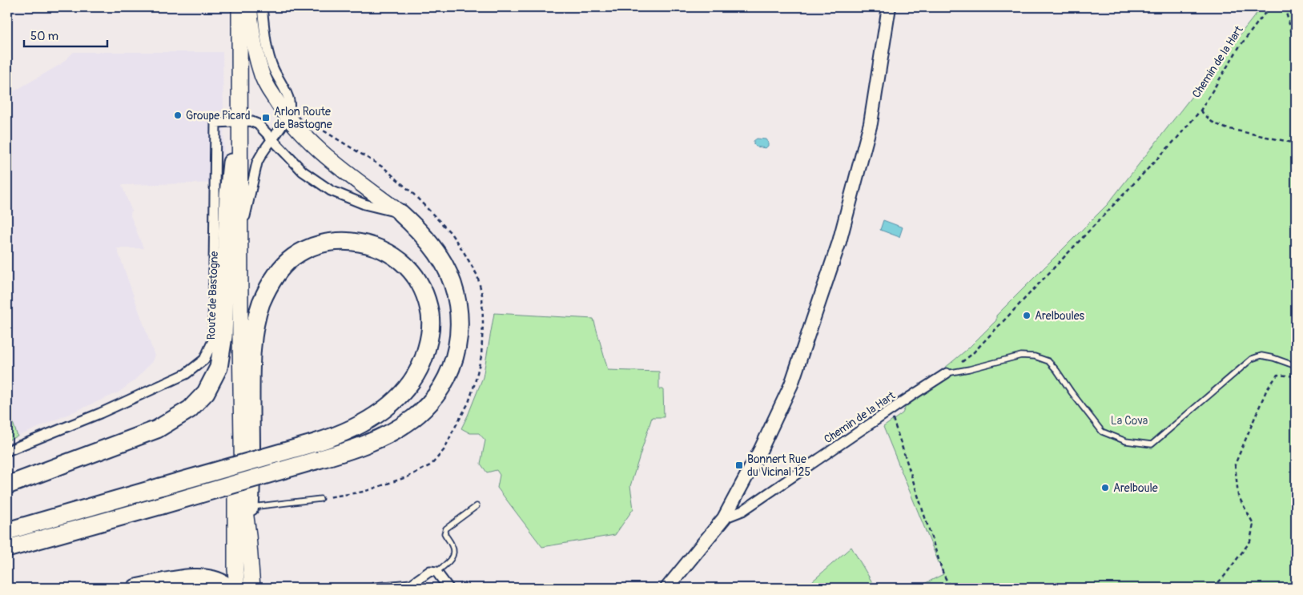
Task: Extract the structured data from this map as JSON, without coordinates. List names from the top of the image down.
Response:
{
  "streets": {
    "main road": ["Route de Bastogne"],
    "street": ["Chemin de la Hart"]
  },
  "parks": ["La Cova"],
  "places": {
    "other": ["Groupe Picard", "Arelboules", "Arelboule"],
    "transit": ["Arlon Route de Bastogne", "Bonnert Rue du Vicinal 125"]
  },
  "scale_bar": "50 m"
}
